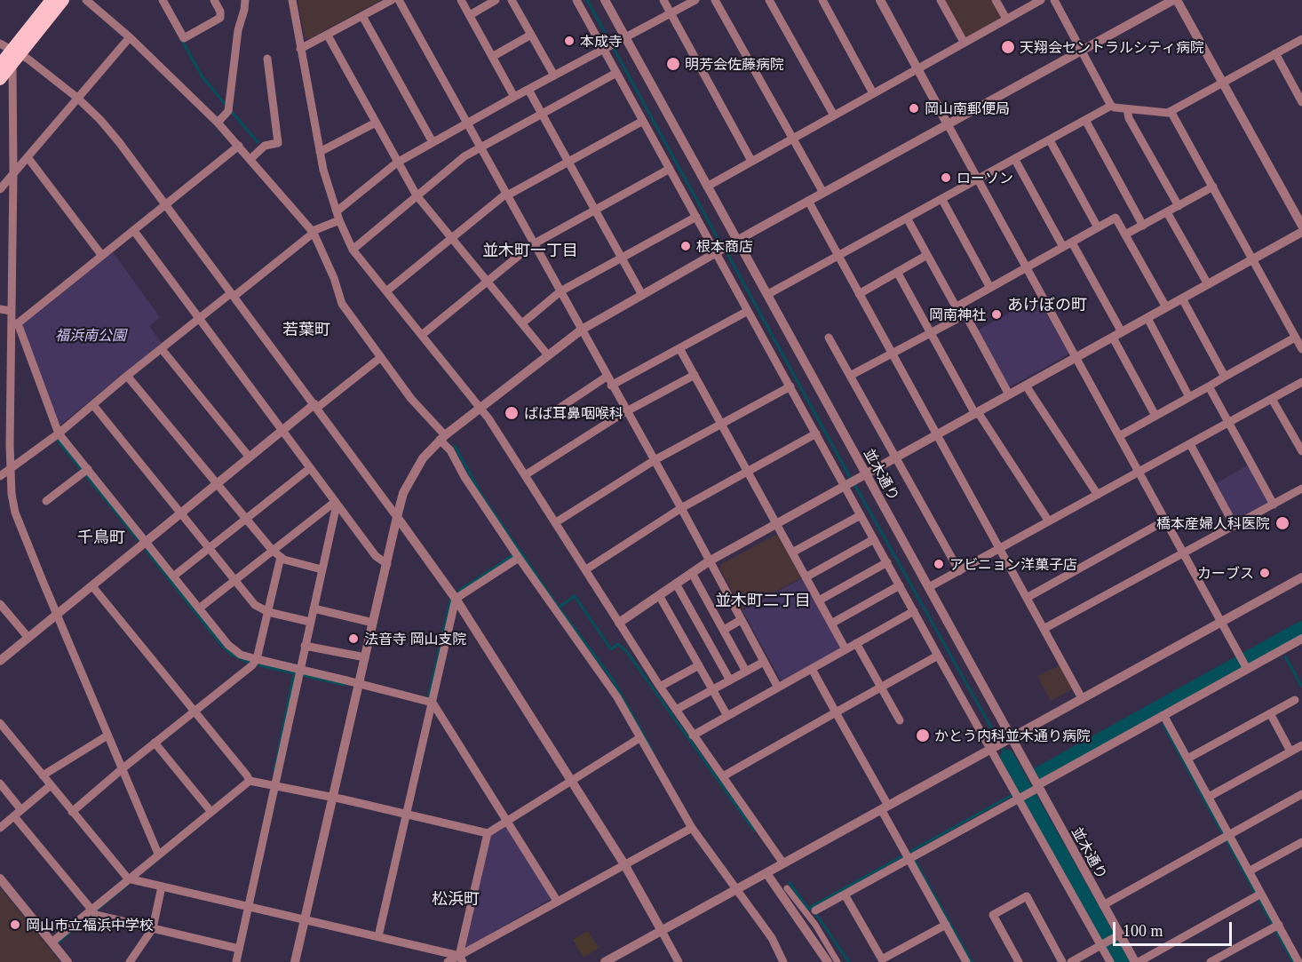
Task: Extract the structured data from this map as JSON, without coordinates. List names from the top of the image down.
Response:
{
  "streets": {
    "street": ["並木通り"]
  },
  "districts": [
    "並木町一丁目",
    "あけぼの町",
    "若葉町",
    "千鳥町",
    "並木町二丁目",
    "松浜町"
  ],
  "parks": ["福浜南公園"],
  "places": [
    "本成寺",
    "天翔会セントラルシティ病院",
    "明芳会佐藤病院",
    "岡山南郵便局",
    "ローソン",
    "根本商店",
    "岡南神社",
    "ばば耳鼻咽喉科",
    "橋本産婦人科医院",
    "アビニョン洋菓子店",
    "カーブス",
    "法音寺 岡山支院",
    "かとう内科並木通り病院",
    "岡山市立福浜中学校"
  ],
  "scale_bar": "100 m"
}
